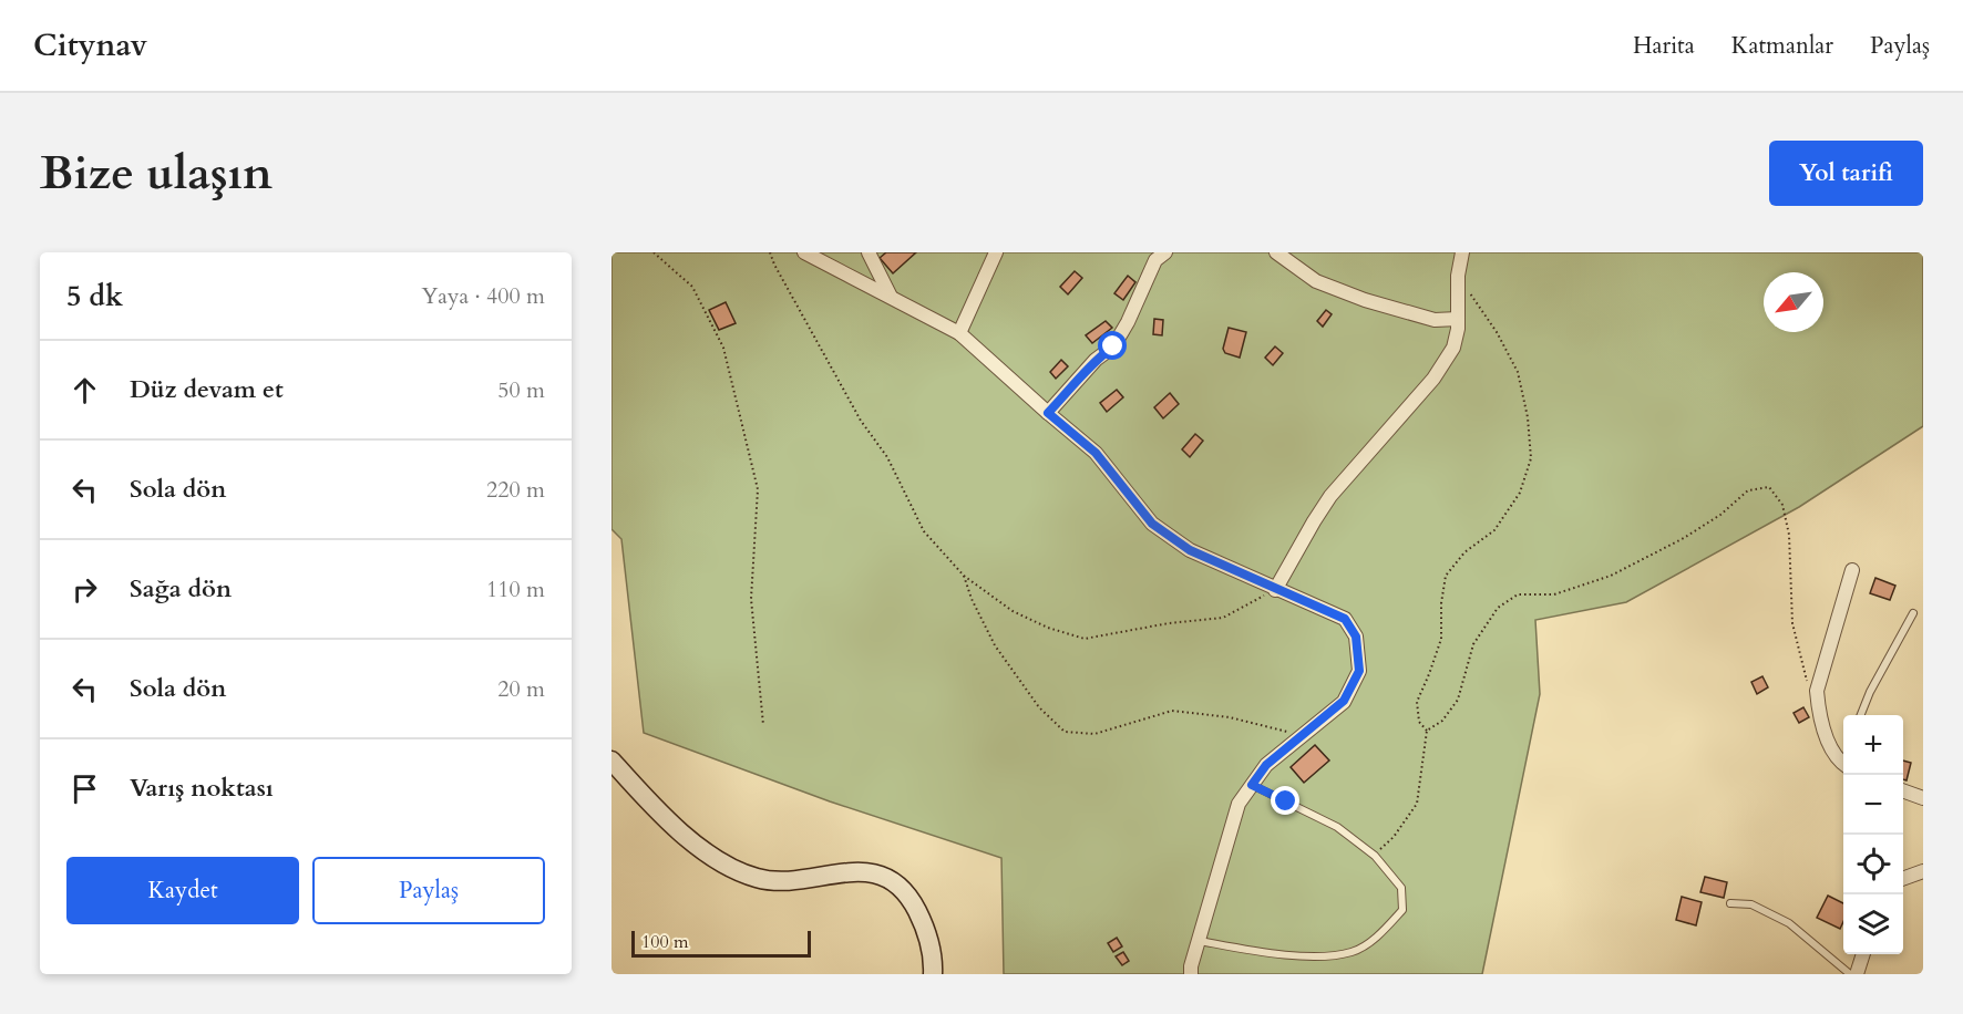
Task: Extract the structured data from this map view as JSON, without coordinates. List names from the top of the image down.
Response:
{
  "scale_bar": "100 m",
  "north": "bottom left",
  "page": {
    "header": "Citynav",
    "nav": ["Harita", "Katmanlar", "Paylaş"],
    "buttons": [
      "Yol tarifi",
      ["Kaydet", "Paylaş"]
    ],
    "title": "Bize ulaşın",
    "heading": ["5 dk", "Yaya · 400 m"],
    "list": [
      ["Düz devam et", "50 m"],
      ["Sola dön", "220 m"],
      ["Sağa dön", "110 m"],
      ["Sola dön", "20 m"],
      "Varış noktası"
    ],
    "map_buttons": ["+", "−"],
    "scale": "100 m"
  }
}
